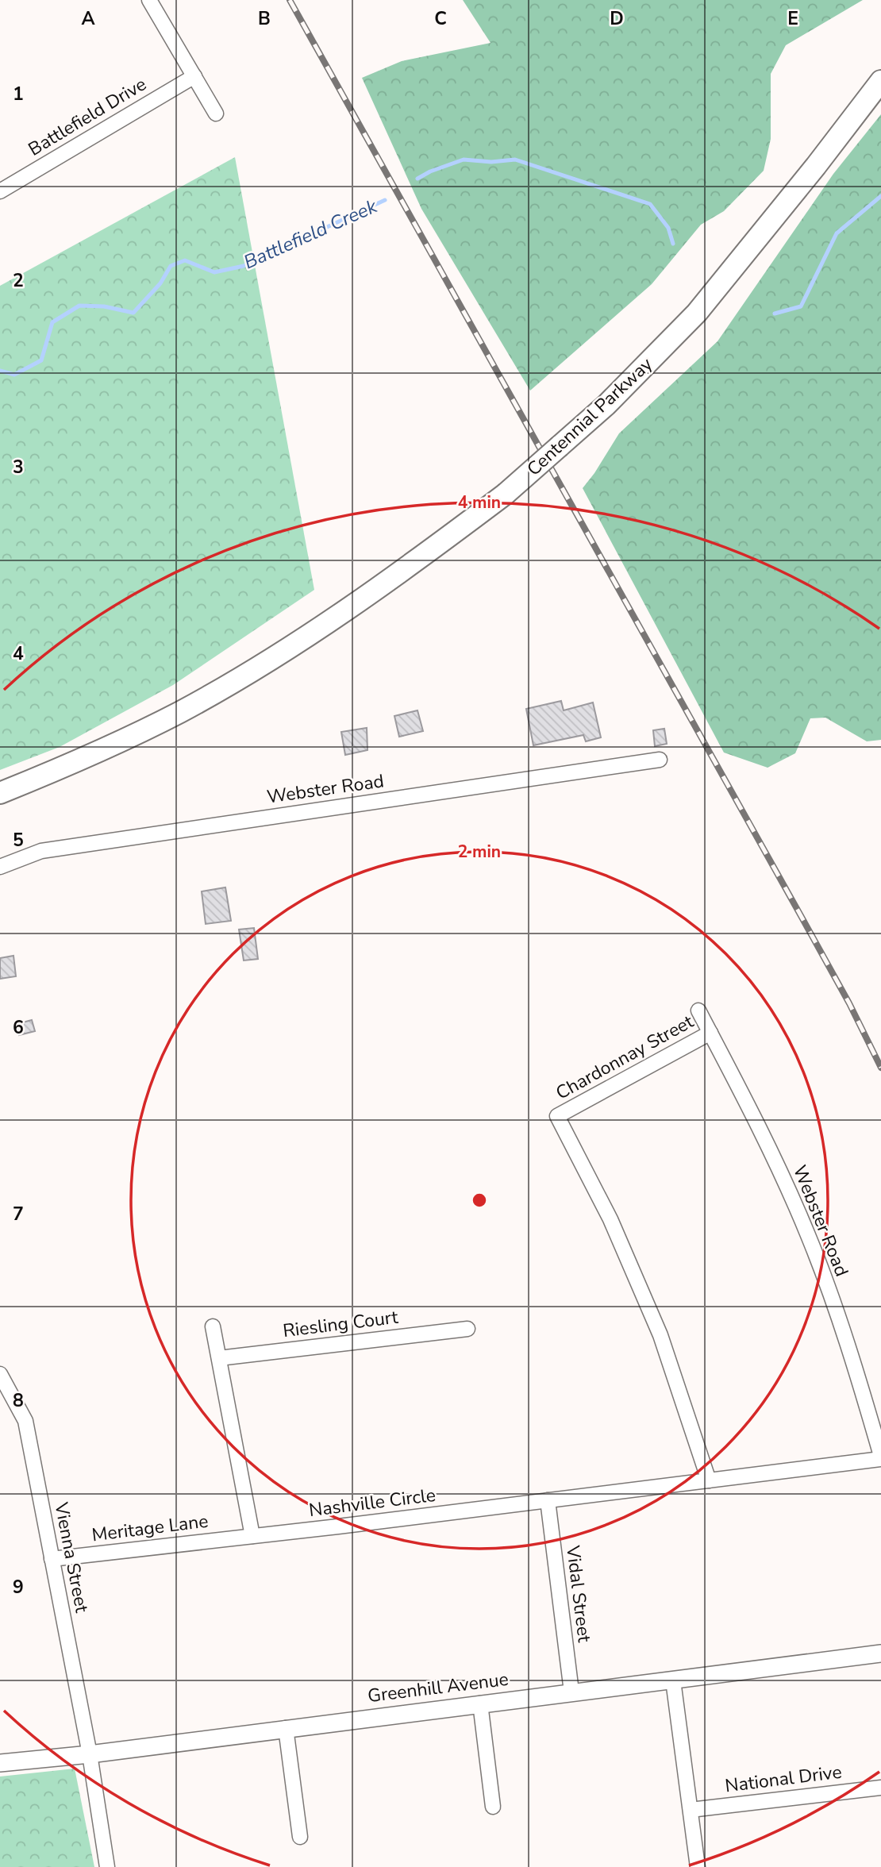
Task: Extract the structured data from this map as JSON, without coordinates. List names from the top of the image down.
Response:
{
  "streets": {
    "main road": ["Centennial Parkway"],
    "street": [
      "Battlefield Drive",
      "Webster Road",
      "Chardonnay Street",
      "Riesling Court",
      "Nashville Circle",
      "Meritage Lane",
      "Vienna Street",
      "Vidal Street",
      "Greenhill Avenue",
      "National Drive"
    ]
  },
  "crossings": [
    ["Webster Road", "Chardonnay Street"],
    ["Webster Road", "Nashville Circle"],
    ["Chardonnay Street", "Nashville Circle"],
    ["Nashville Circle", "Meritage Lane"],
    ["Nashville Circle", "Vidal Street"],
    ["Meritage Lane", "Vienna Street"],
    ["Vienna Street", "Greenhill Avenue"],
    ["Vidal Street", "Greenhill Avenue"]
  ],
  "water": ["Battlefield Creek"],
  "grid": {
    "columns": [
      "A",
      "B",
      "C",
      "D",
      "E"
    ],
    "rows": [
      "1",
      "2",
      "3",
      "4",
      "5",
      "6",
      "7",
      "8",
      "9"
    ]
  },
  "rings": ["4 min", "2 min"]
}
